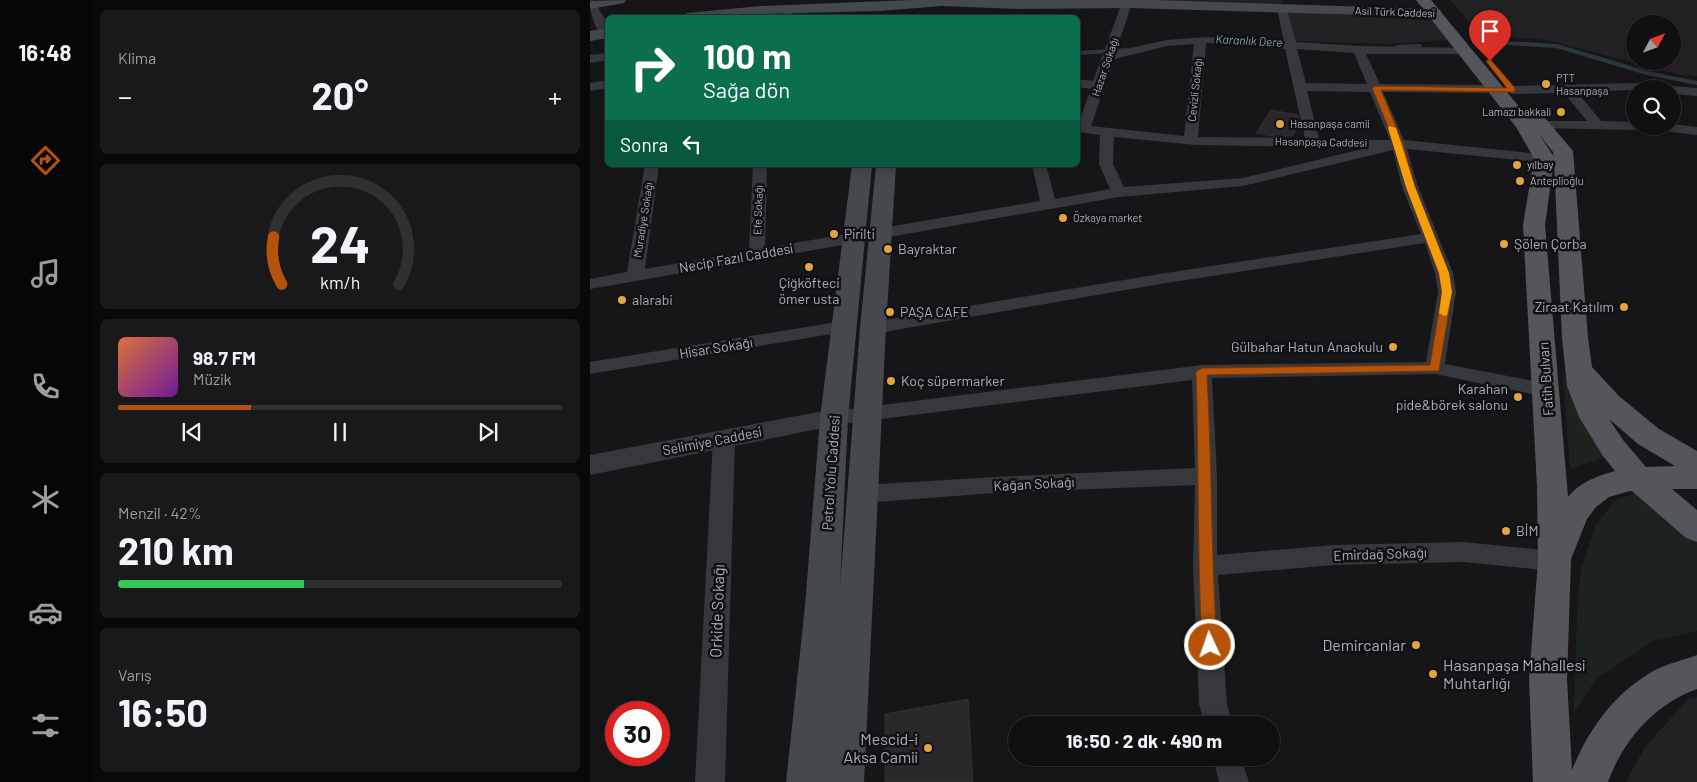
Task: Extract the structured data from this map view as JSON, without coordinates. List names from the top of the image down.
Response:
{
  "streets": {
    "main road": ["Asil Türk Caddesi", "Fatih Bulvarı", "Petrol Yolu Caddesi"],
    "street": [
      "Hazar Sokağı",
      "Cevizli Sokağı",
      "Hasanpaşa Caddesi",
      "Efe Sokağı",
      "Muradiye Sokağı",
      "Necip Fazıl Caddesi",
      "Hisar Sokağı",
      "Selimiye Caddesi",
      "Kağan Sokağı",
      "Emirdağ Sokağı",
      "Orkide Sokağı"
    ]
  },
  "crossings": [
    ["Asil Türk Caddesi", "Hazar Sokağı"],
    ["Hazar Sokağı", "Hasanpaşa Caddesi"],
    ["Cevizli Sokağı", "Hasanpaşa Caddesi"],
    ["Hasanpaşa Caddesi", "Necip Fazıl Caddesi"],
    ["Hasanpaşa Caddesi", "Fatih Bulvarı"],
    ["Efe Sokağı", "Necip Fazıl Caddesi"],
    ["Muradiye Sokağı", "Necip Fazıl Caddesi"],
    ["Necip Fazıl Caddesi", "Petrol Yolu Caddesi"],
    ["Hisar Sokağı", "Petrol Yolu Caddesi"],
    ["Fatih Bulvarı", "Emirdağ Sokağı"],
    ["Selimiye Caddesi", "Petrol Yolu Caddesi"],
    ["Selimiye Caddesi", "Orkide Sokağı"],
    ["Petrol Yolu Caddesi", "Kağan Sokağı"]
  ],
  "water": ["Karanlık Dere"],
  "places": [
    "PTT Hasanpaşa",
    "Lamazı bakkali",
    "Hasanpaşa camii",
    "yılbay",
    "Anteplioğlu",
    "Özkaya market",
    "Pirilti",
    "Şölen Çorba",
    "Bayraktar",
    "Çiğköfteci ömer usta",
    "alarabi",
    "Ziraat Katılım",
    "PAŞA CAFE",
    "Gülbahar Hatun Anaokulu",
    "Koç süpermarker",
    "Karahan pide&börek salonu",
    "BİM",
    "Demircanlar",
    "Hasanpaşa Mahallesi Muhtarlığı",
    "Mescid-i Aksa Camii"
  ],
  "north": "top right",
  "page": {
    "tabs": "16:48",
    "tile": [
      "Klima",
      ["Menzil · 42%", "210 km"],
      ["Varış", "16:50"]
    ],
    "turn": ["100 m", "Sağa dön"],
    "heat": ["−", "20°", "+"],
    "then": "Sonra",
    "song": ["98.7 FM", "Müzik"],
    "limit": "30",
    "trip": "16:50 · 2 dk · 490 m",
    "gauge": ["24", "km/h"]
  }
}
